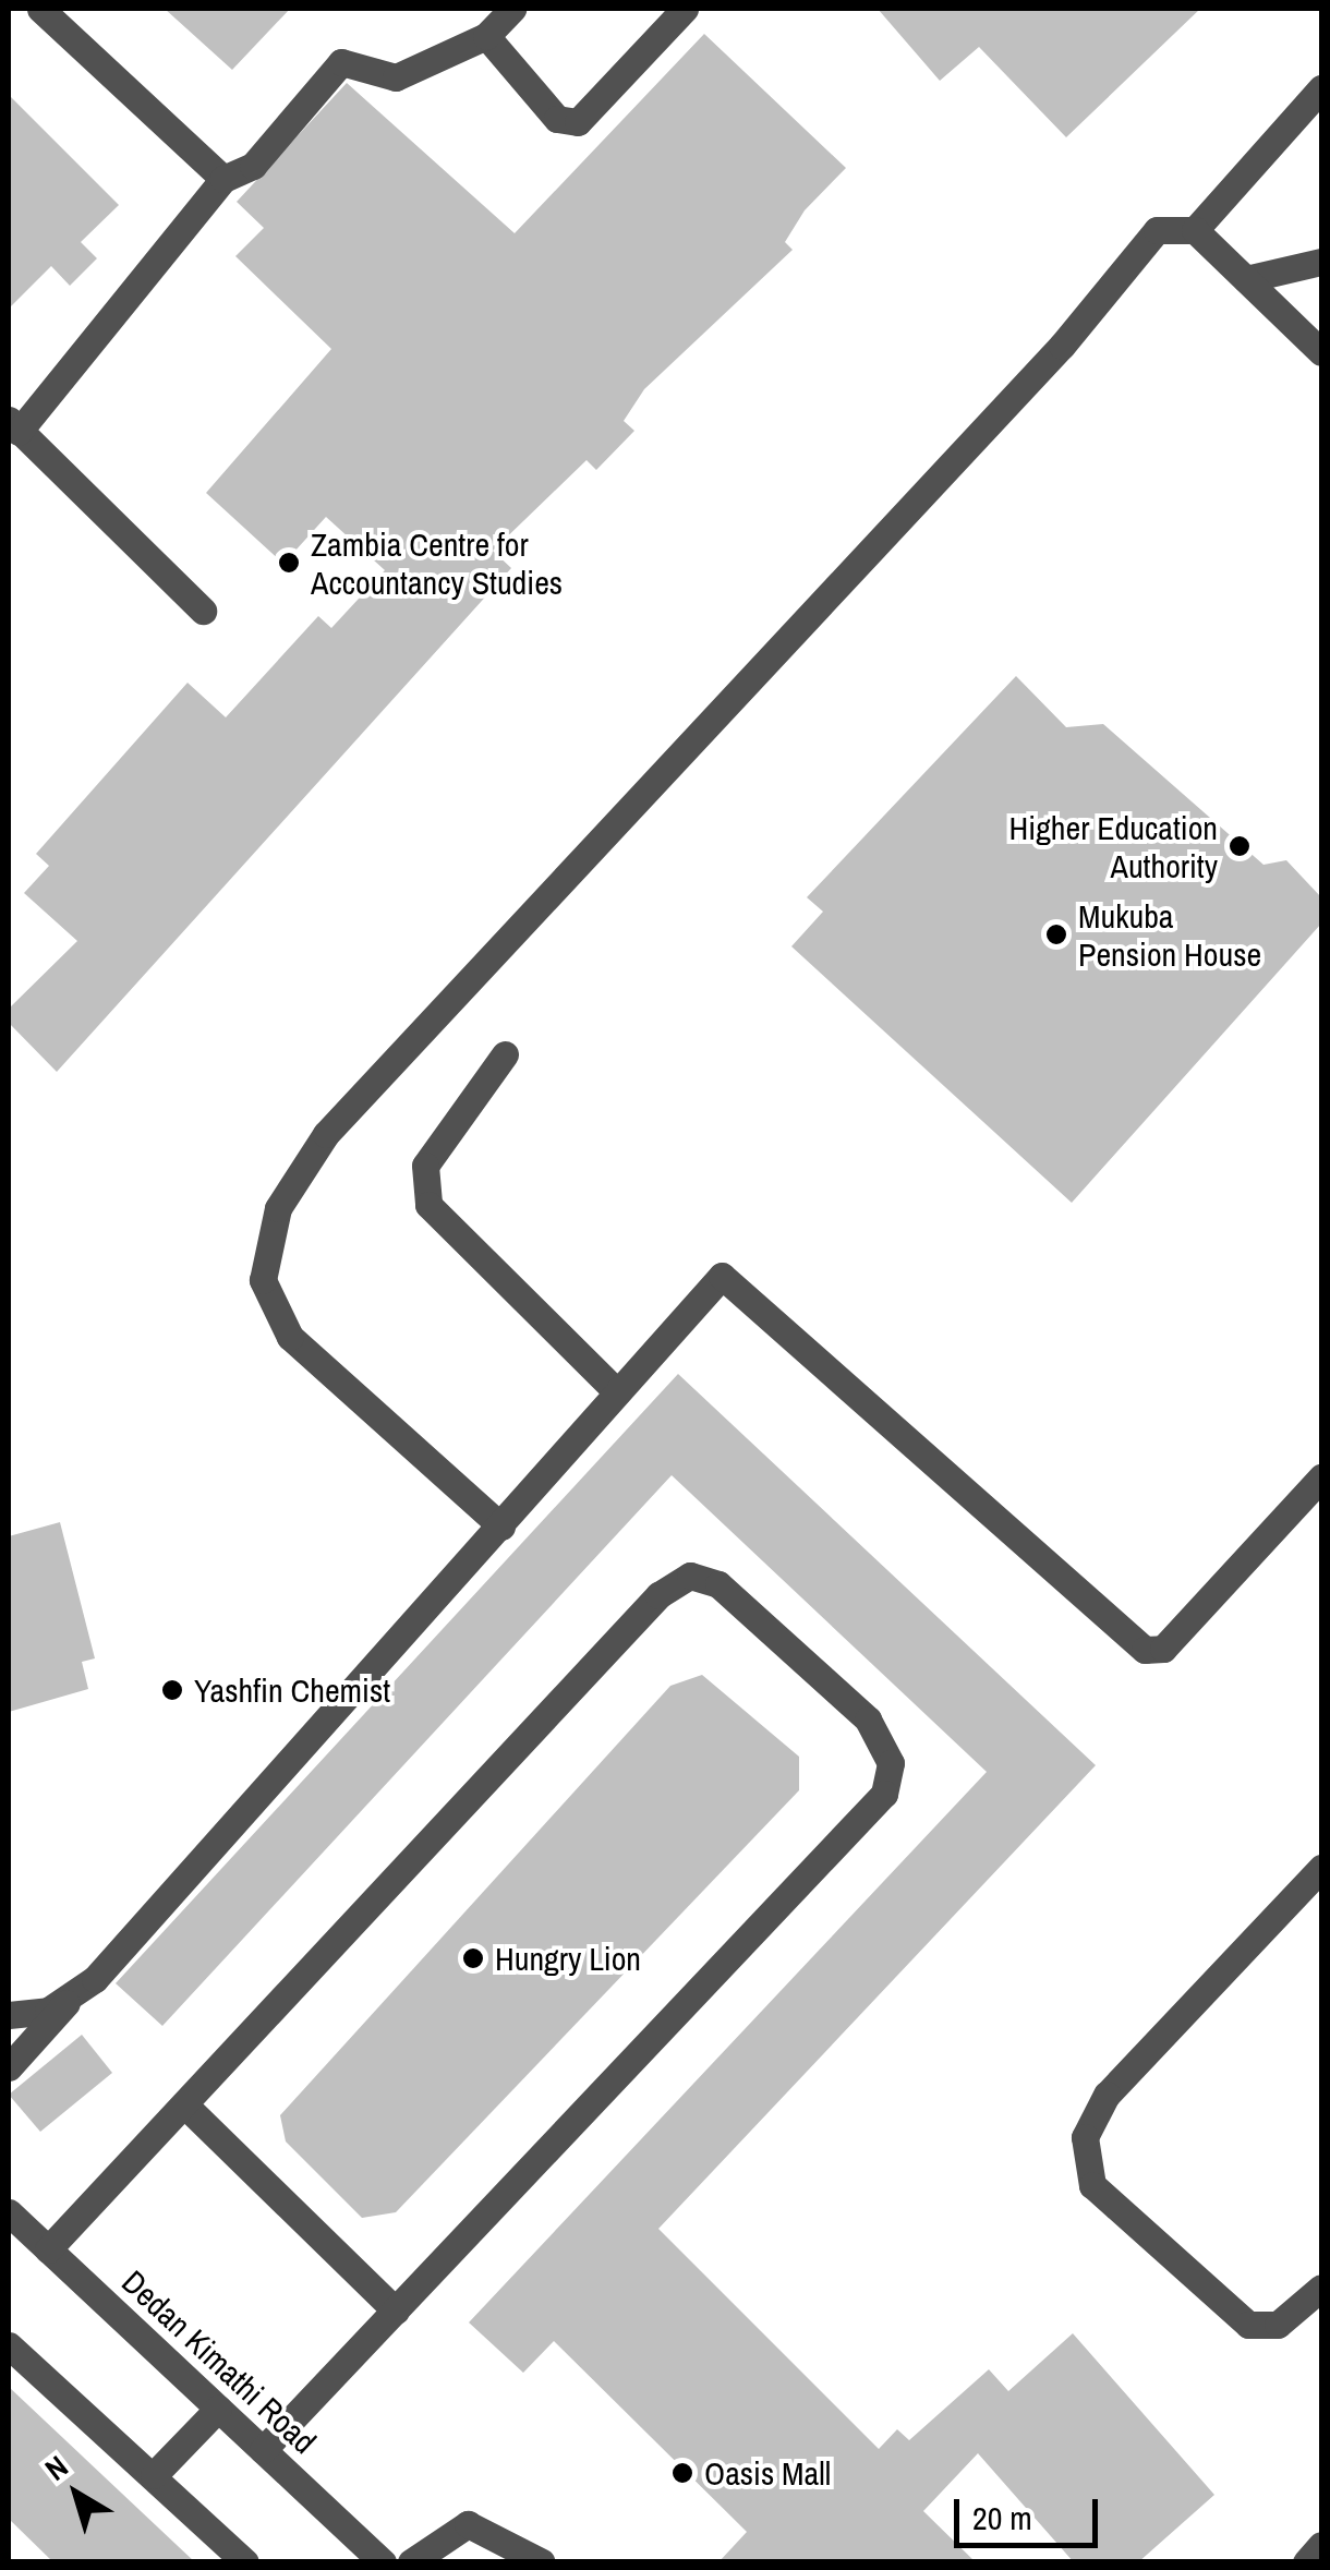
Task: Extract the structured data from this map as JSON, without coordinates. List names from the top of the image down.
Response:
{
  "streets": {
    "street": ["Dedan Kimathi Road"]
  },
  "places": [
    "Zambia Centre for Accountancy Studies",
    "Higher Education Authority",
    "Mukuba Pension House",
    "Yashfin Chemist",
    "Hungry Lion",
    "Oasis Mall"
  ],
  "scale_bar": "20 m",
  "north": "top left"
}
